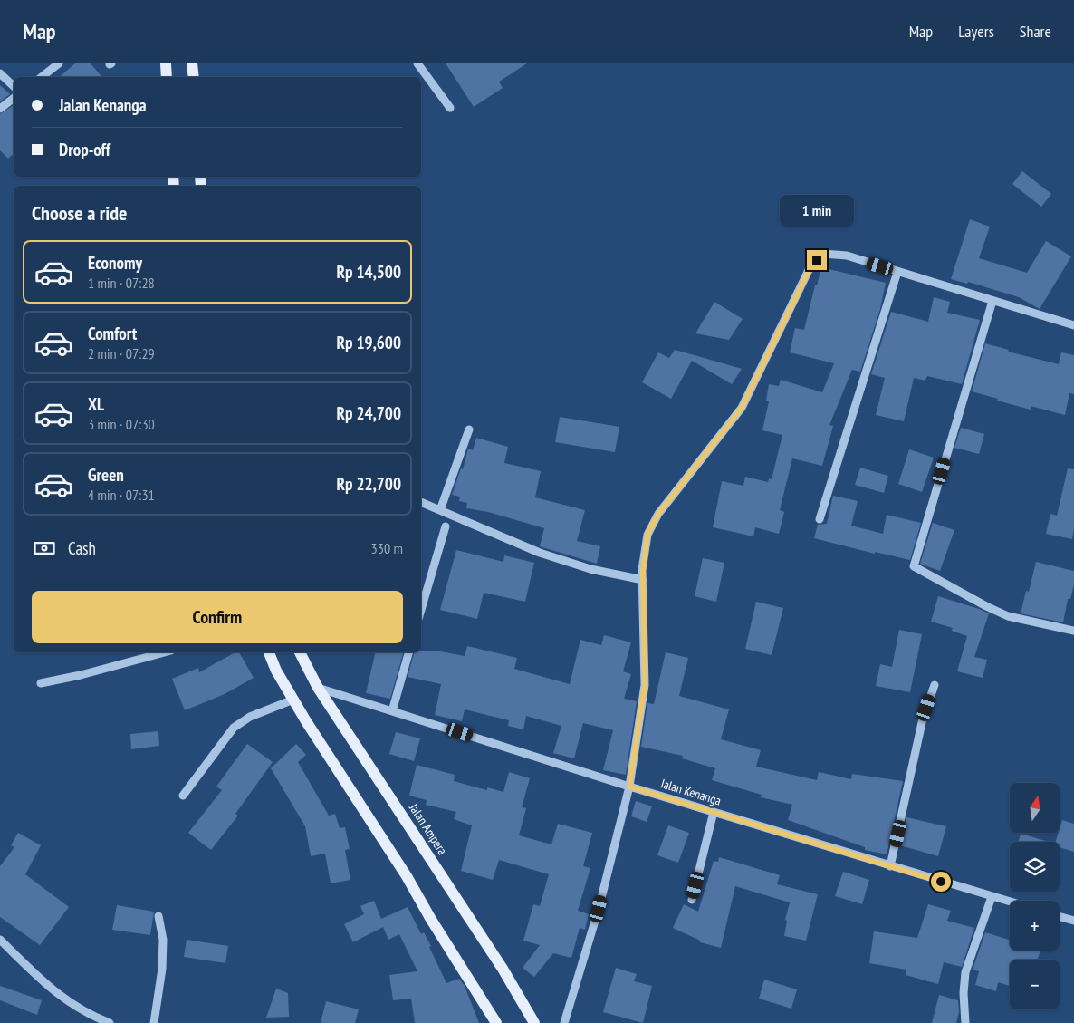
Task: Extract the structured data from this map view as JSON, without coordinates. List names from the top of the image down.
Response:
{
  "streets": {
    "main road": ["Jalan Ampera"],
    "street": ["Jalan Kenanga"]
  },
  "crossings": [
    ["Jalan Kenanga", "Jalan Ampera"]
  ],
  "north": "top",
  "page": {
    "header": "Map",
    "nav": ["Map", "Layers", "Share"],
    "banner": ["Jalan Kenanga", "Drop-off"],
    "heading": "Choose a ride",
    "bubble": "1 min",
    "list": [
      {
        "name": "Economy",
        "note": "1 min · 07:28",
        "value": "Rp 14,500"
      },
      {
        "name": "Comfort",
        "note": "2 min · 07:29",
        "value": "Rp 19,600"
      },
      {
        "name": "XL",
        "note": "3 min · 07:30",
        "value": "Rp 24,700"
      },
      {
        "name": "Green",
        "note": "4 min · 07:31",
        "value": "Rp 22,700"
      }
    ],
    "pay": ["Cash", "330 m"],
    "buttons": "Confirm",
    "map_buttons": ["+", "−"]
  }
}
